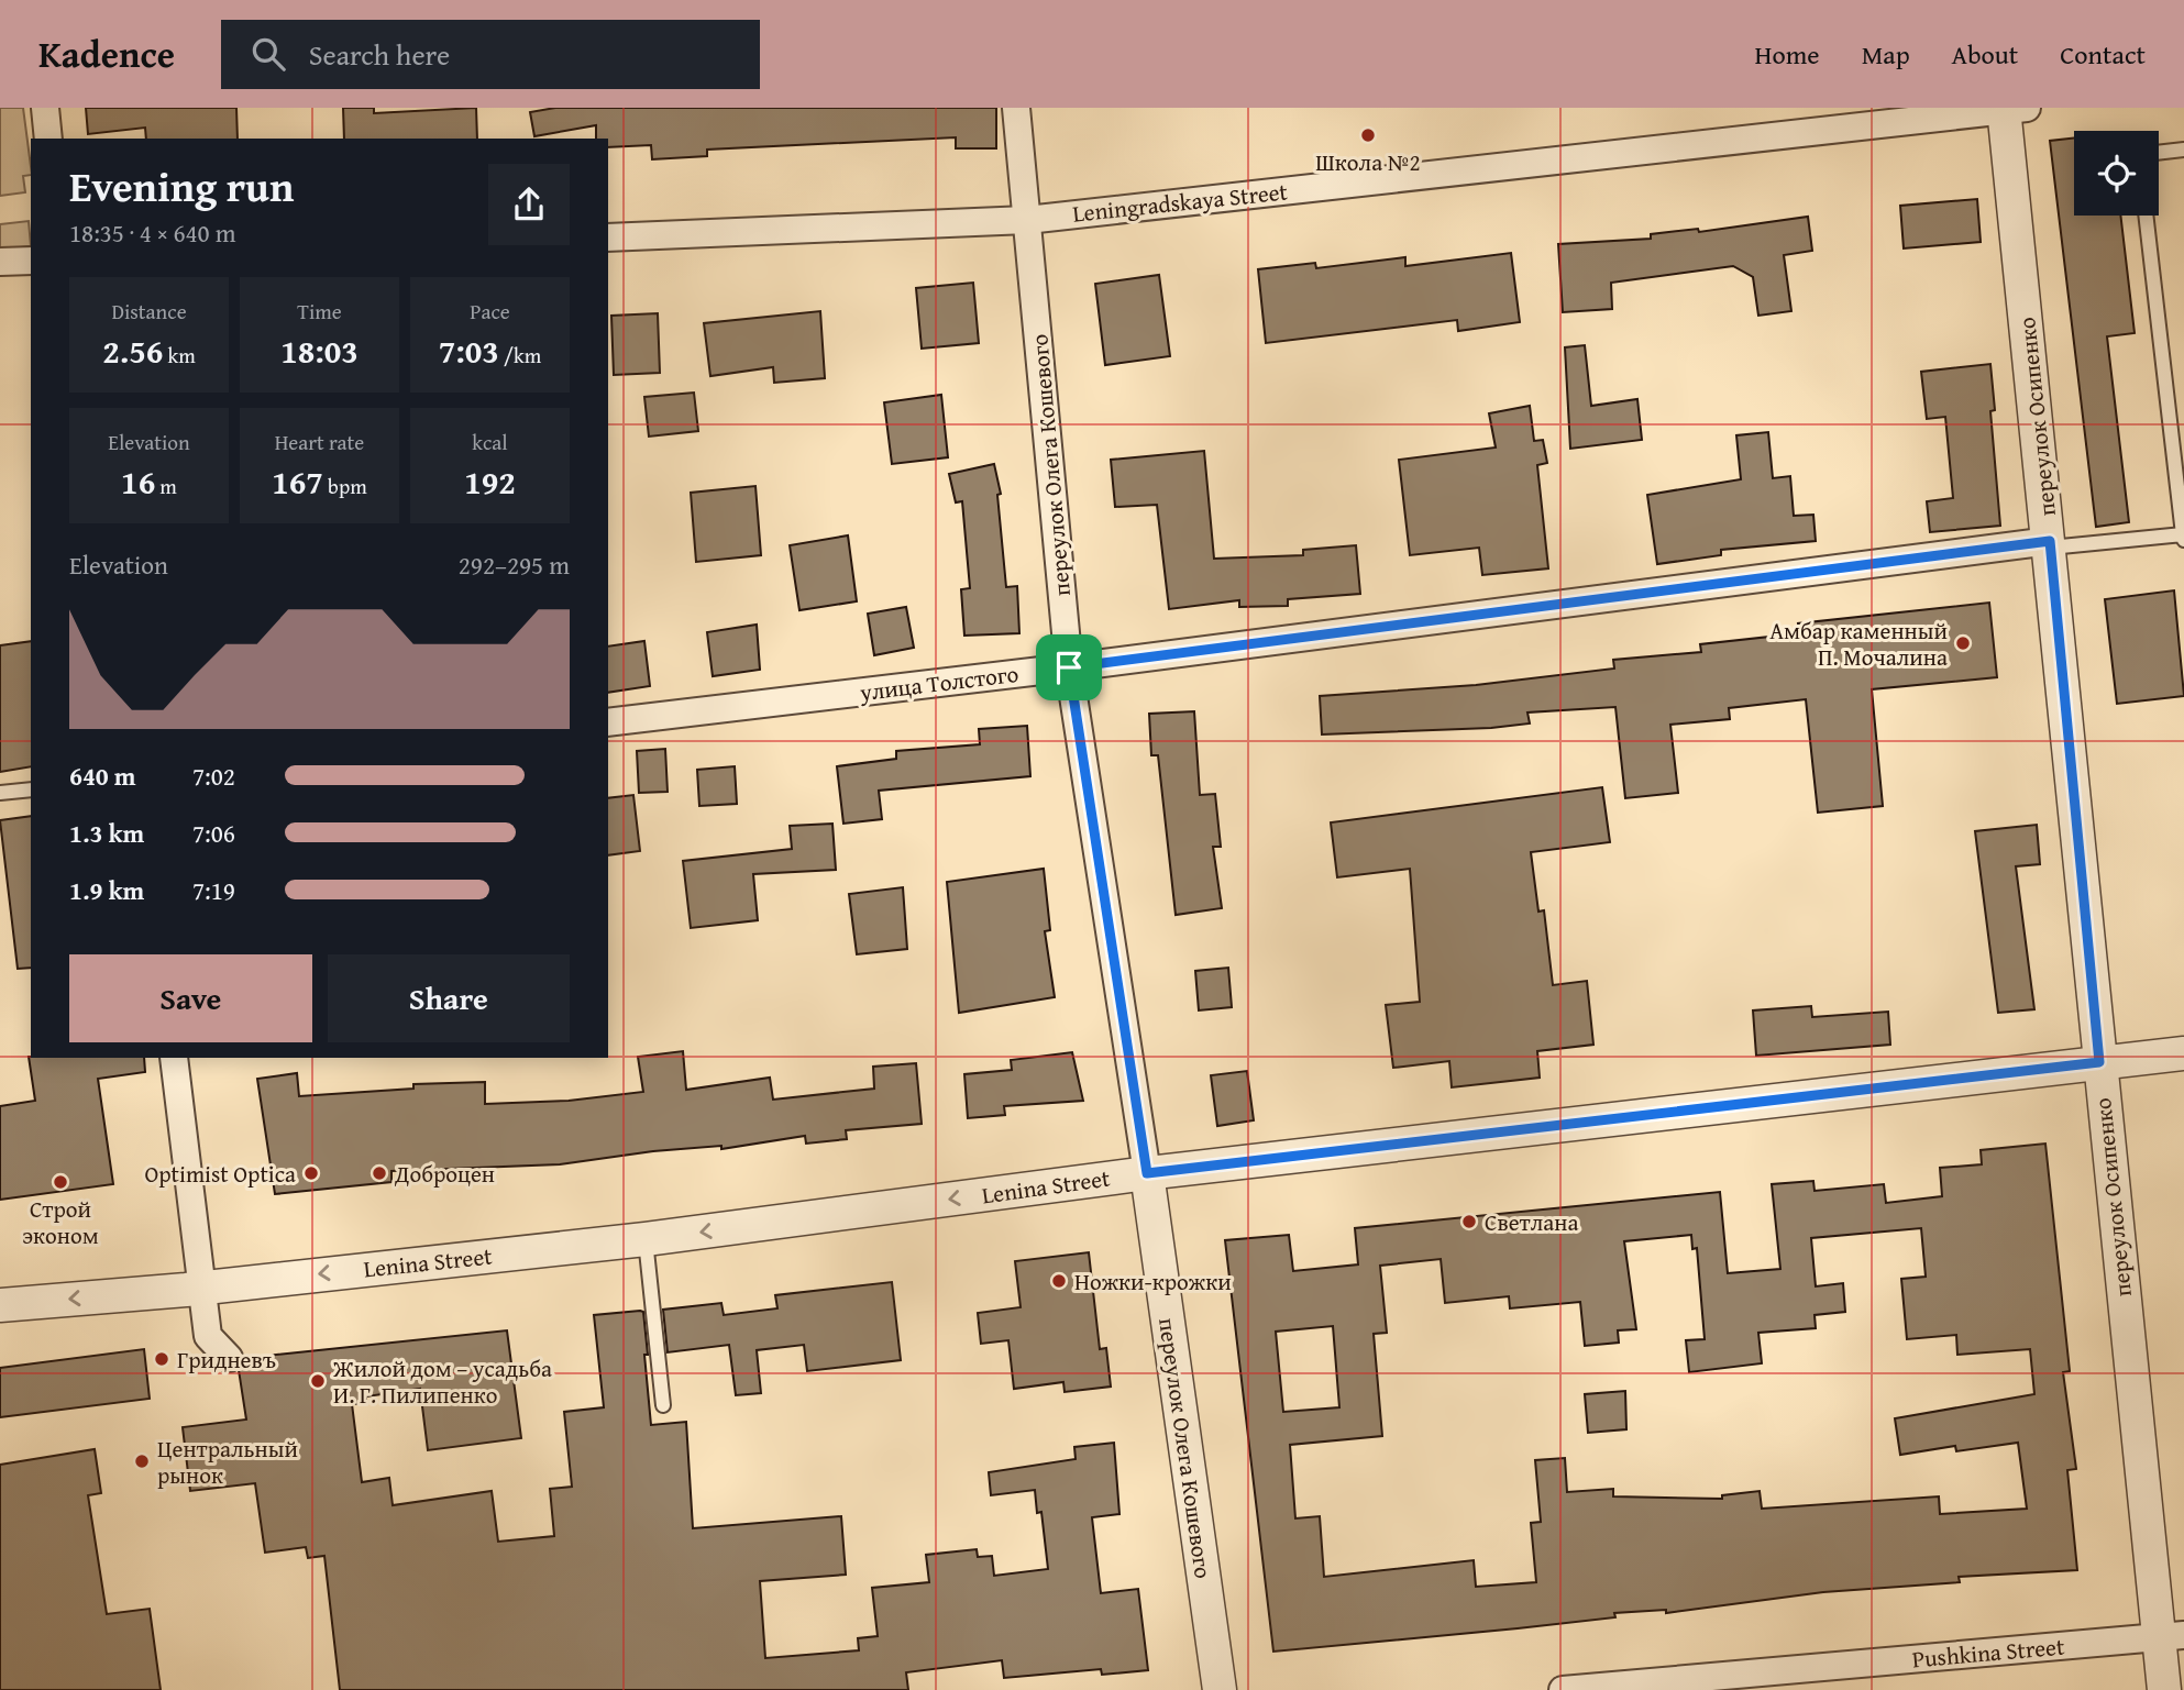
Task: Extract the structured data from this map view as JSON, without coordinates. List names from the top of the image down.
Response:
{
  "streets": {
    "street": [
      "Leningradskaya Street",
      "переулок Осипенко",
      "переулок Олега Кошевого",
      "улица Толстого",
      "Lenina Street",
      "Pushkina Street"
    ]
  },
  "crossings": [
    ["Leningradskaya Street", "переулок Осипенко"],
    ["Leningradskaya Street", "переулок Олега Кошевого"],
    ["переулок Осипенко", "улица Толстого"],
    ["переулок Осипенко", "Lenina Street"],
    ["переулок Осипенко", "Pushkina Street"],
    ["переулок Олега Кошевого", "улица Толстого"],
    ["переулок Олега Кошевого", "Lenina Street"]
  ],
  "one_way": ["Lenina Street"],
  "places": [
    "Школа №2",
    "Амбар каменный П. Мочалина",
    "Optimist Optica",
    "Доброцен",
    "Строй эконом",
    "Светлана",
    "Ножки-крожки",
    "Гридневъ",
    "Жилой дом – усадьба И. Г. Пилипенко",
    "Центральный рынок"
  ],
  "page": {
    "header": "Kadence",
    "search": "Search here",
    "nav": [
      "Home",
      "Map",
      "About",
      "Contact"
    ],
    "heading": ["Evening run", "18:35 · 4 × 640 m"],
    "stats": [
      ["Distance", "2.56 km"],
      ["Time", "18:03"],
      ["Pace", "7:03 /km"],
      ["Elevation", "16 m"],
      ["Heart rate", "167 bpm"],
      ["kcal", "192"]
    ],
    "chart": ["Elevation", "292–295 m"],
    "list": [
      {
        "name": "640 m",
        "note": "7:02"
      },
      {
        "name": "1.3 km",
        "note": "7:06"
      },
      {
        "name": "1.9 km",
        "note": "7:19"
      }
    ],
    "buttons": ["Save", "Share"]
  }
}
